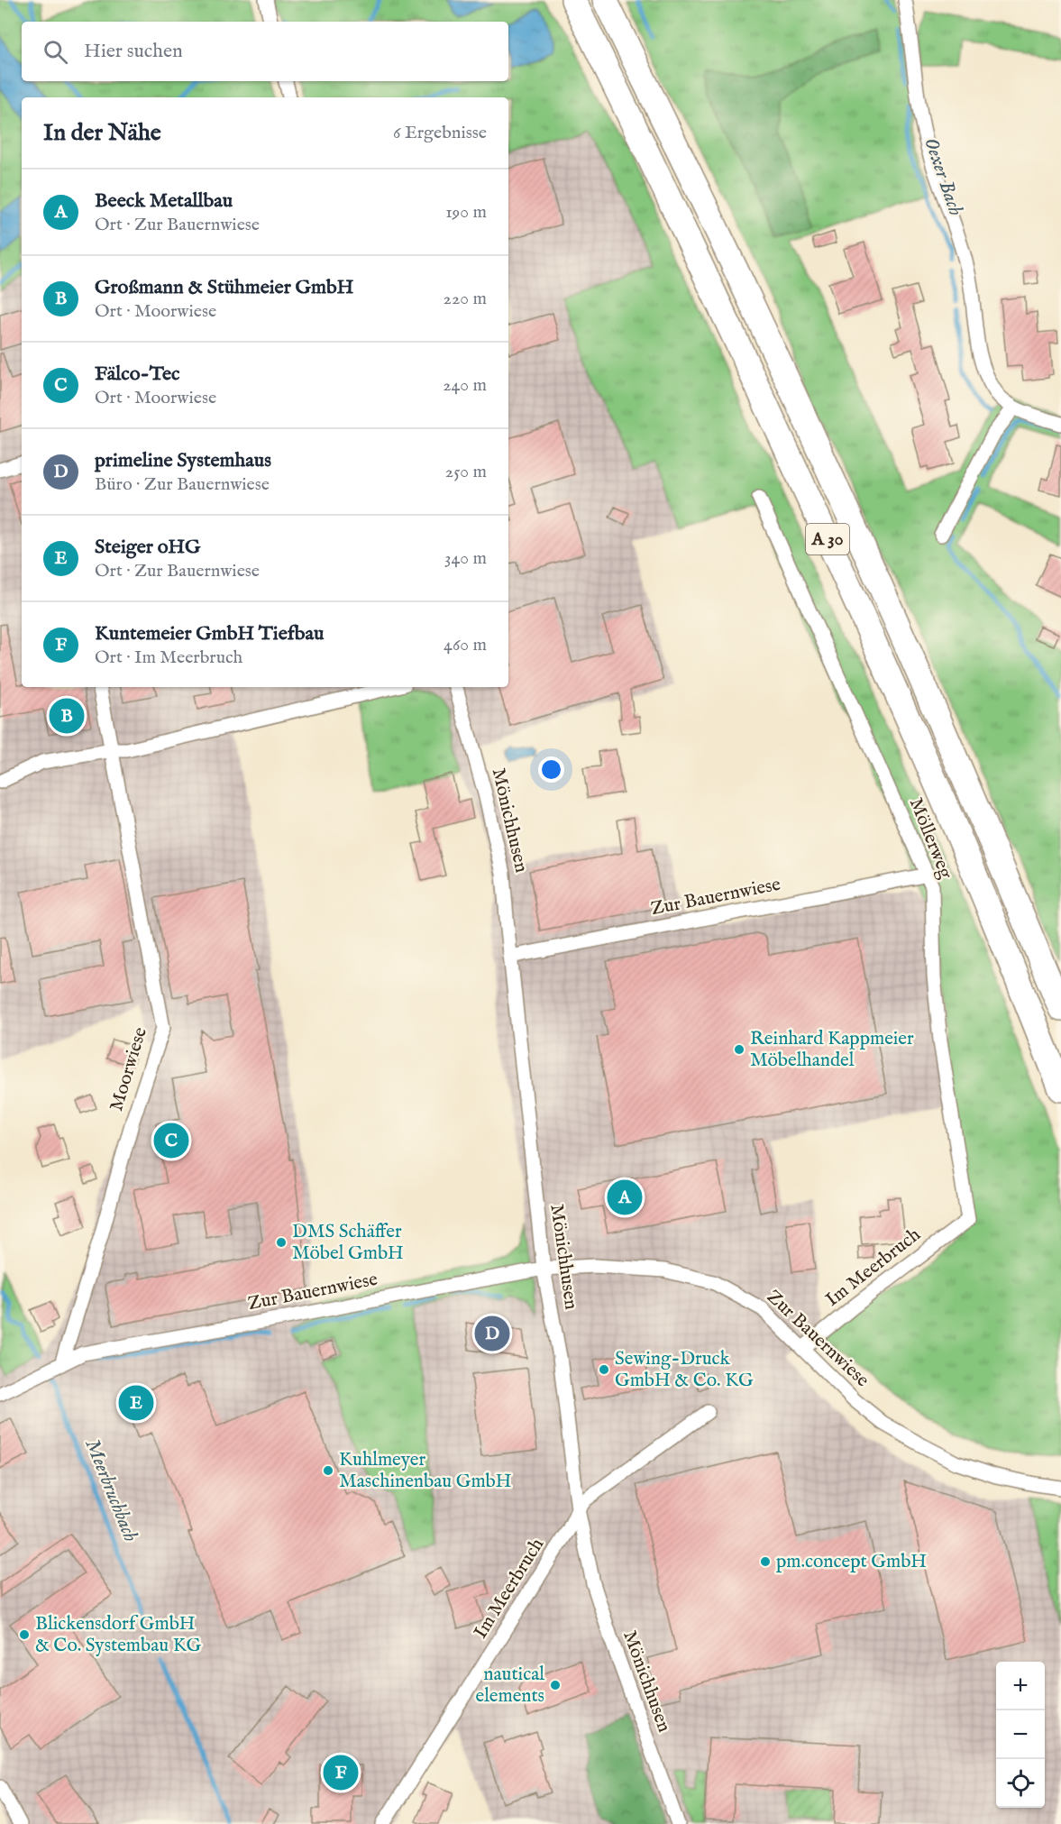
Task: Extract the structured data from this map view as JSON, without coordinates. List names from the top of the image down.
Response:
{
  "streets": {
    "highway": ["A 30"],
    "street": [
      "Mönichhusen",
      "Möllerweg",
      "Zur Bauernwiese",
      "Moorwiese",
      "Im Meerbruch"
    ]
  },
  "crossings": [
    ["Mönichhusen", "Zur Bauernwiese"],
    ["Mönichhusen", "Im Meerbruch"],
    ["Möllerweg", "Zur Bauernwiese"],
    ["Möllerweg", "Im Meerbruch"],
    ["Zur Bauernwiese", "Moorwiese"],
    ["Zur Bauernwiese", "Im Meerbruch"]
  ],
  "water": ["Oexer Bach", "Meerbruchbach"],
  "places": [
    "Reinhard Kappmeier Möbelhandel",
    "DMS Schäffer Möbel GmbH",
    "Sewing-Druck GmbH & Co. KG",
    "Kuhlmeyer Maschinenbau GmbH",
    "pm.concept GmbH",
    "Blickensdorf GmbH & Co. Systembau KG",
    "nautical elements"
  ],
  "page": {
    "search": "Hier suchen",
    "heading": ["In der Nähe", "6 Ergebnisse"],
    "list": [
      {
        "mark": "A",
        "name": "Beeck Metallbau",
        "note": "Ort · Zur Bauernwiese",
        "value": "190 m"
      },
      {
        "mark": "B",
        "name": "Großmann & Stühmeier GmbH",
        "note": "Ort · Moorwiese",
        "value": "220 m"
      },
      {
        "mark": "C",
        "name": "Fälco-Tec",
        "note": "Ort · Moorwiese",
        "value": "240 m"
      },
      {
        "mark": "D",
        "name": "primeline Systemhaus",
        "note": "Büro · Zur Bauernwiese",
        "value": "250 m"
      },
      {
        "mark": "E",
        "name": "Steiger oHG",
        "note": "Ort · Zur Bauernwiese",
        "value": "340 m"
      },
      {
        "mark": "F",
        "name": "Kuntemeier GmbH Tiefbau",
        "note": "Ort · Im Meerbruch",
        "value": "460 m"
      }
    ],
    "pins": [
      "B",
      "C",
      "A",
      "D",
      "E",
      "F"
    ],
    "map_buttons": ["+", "−"]
  }
}
